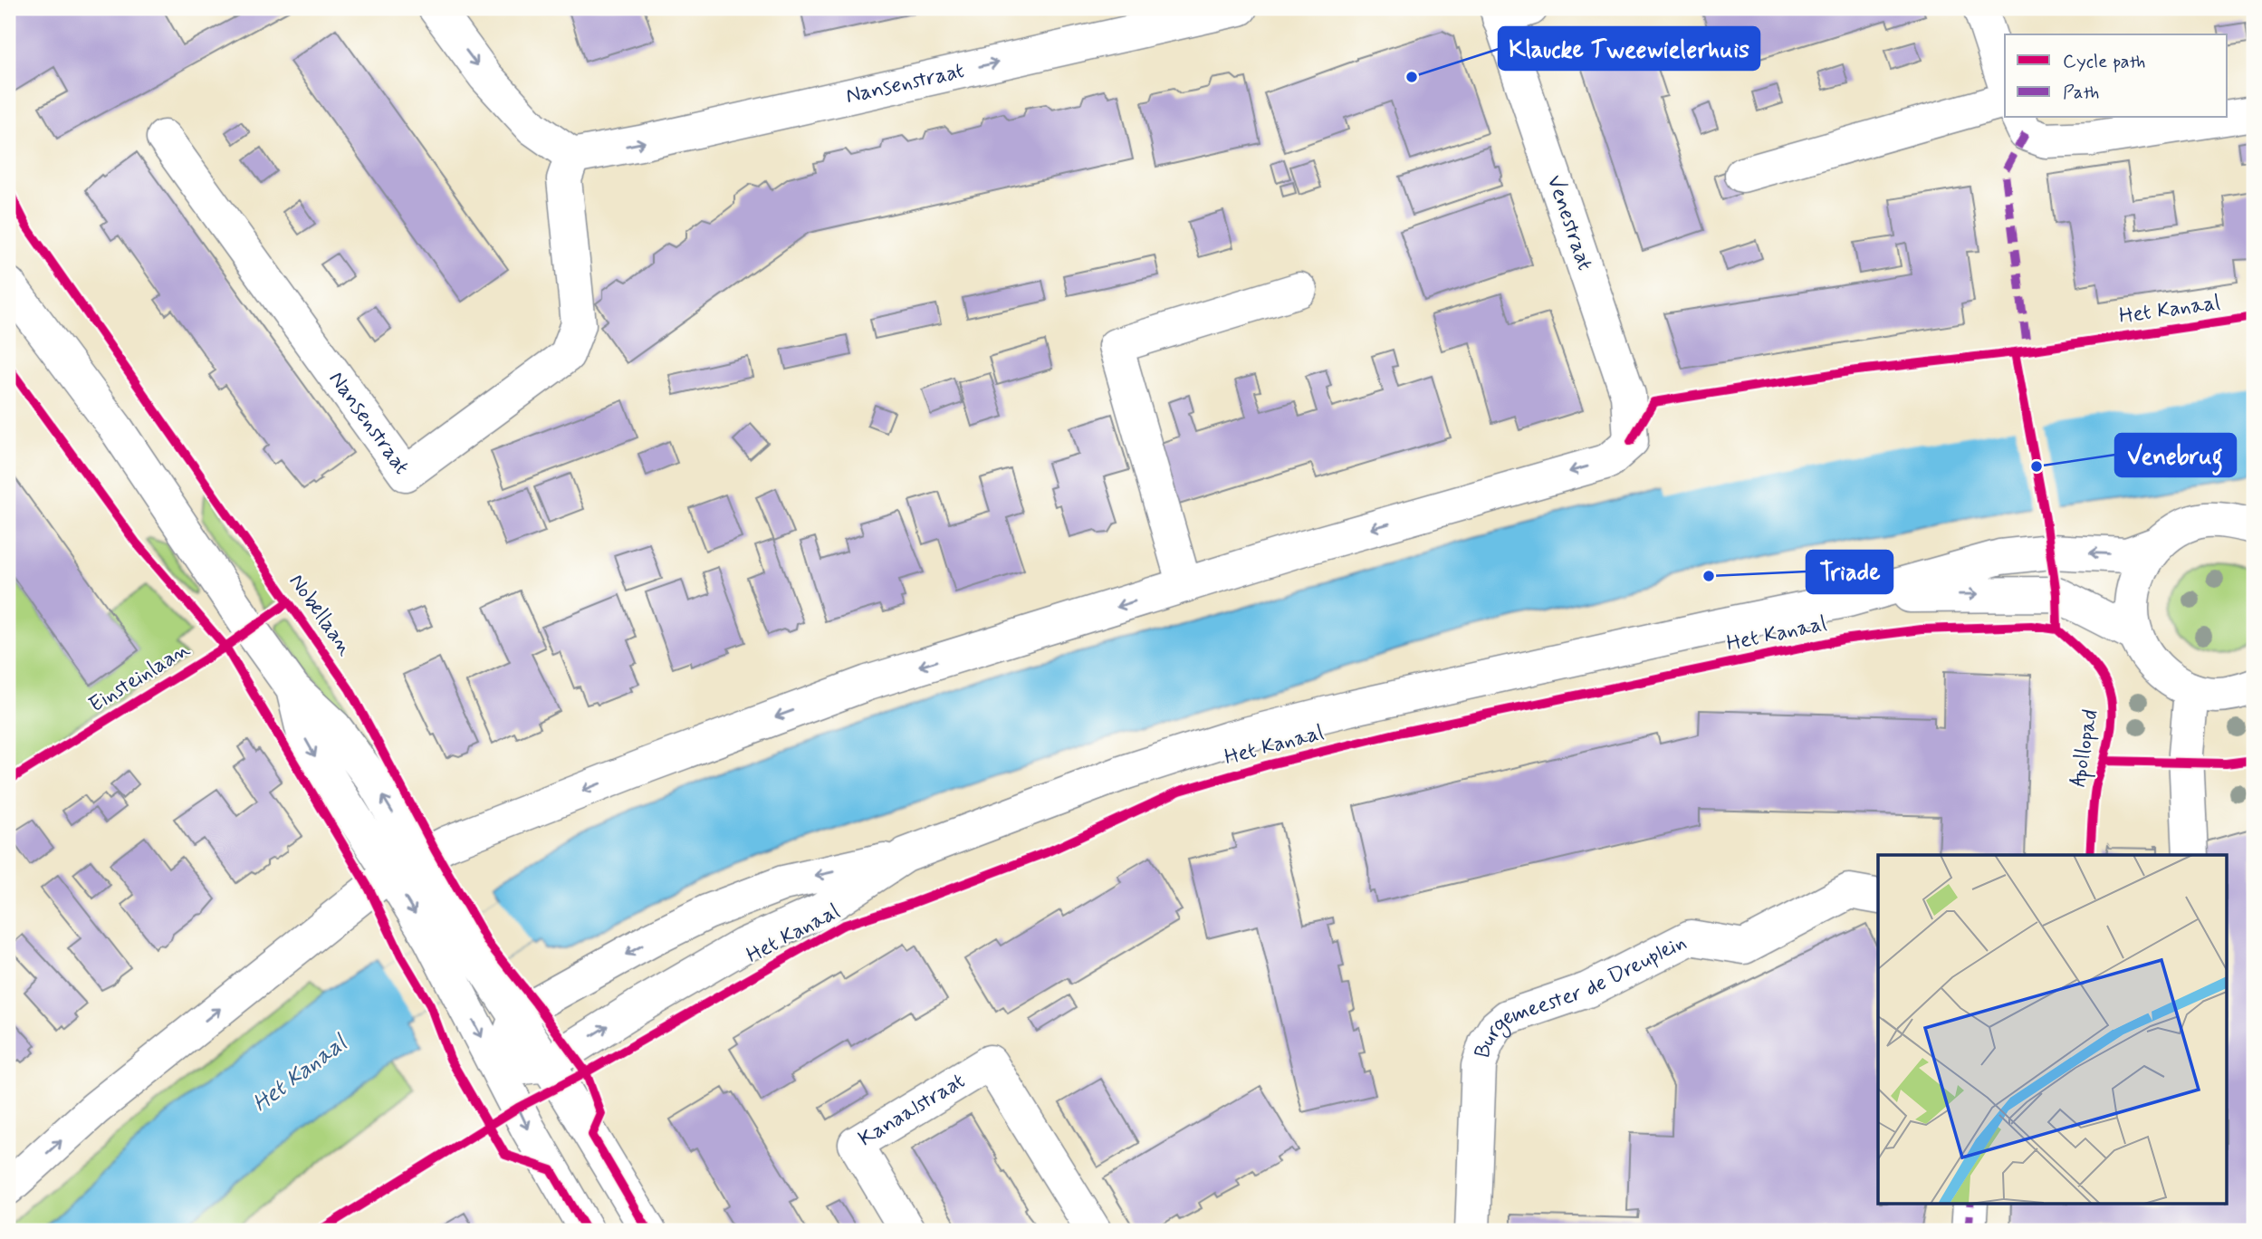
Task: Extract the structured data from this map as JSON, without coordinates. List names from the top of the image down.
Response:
{
  "streets": {
    "street": [
      "Nansenstraat",
      "Venestraat",
      "Het Kanaal",
      "Burgemeester de Dreuplein",
      "Kanaalstraat"
    ],
    "cycle path": ["Nobellaan", "Apollopad"]
  },
  "one_way": ["Nansenstraat"],
  "water": ["Het Kanaal"],
  "places": ["Klaucke Tweewielerhuis", "Venebrug", "Triade"],
  "legend": ["Cycle path", "Path"]
}
